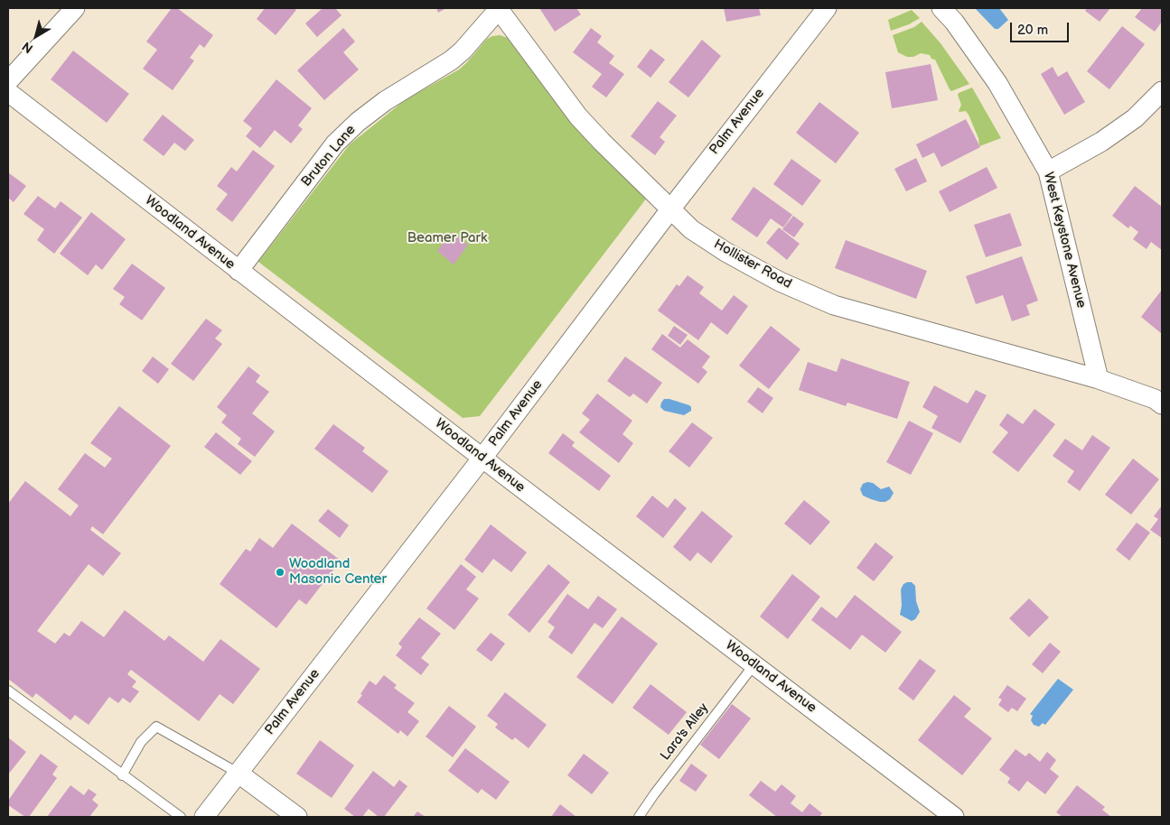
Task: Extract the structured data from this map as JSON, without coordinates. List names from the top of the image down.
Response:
{
  "streets": {
    "street": [
      "Palm Avenue",
      "Bruton Lane",
      "Woodland Avenue",
      "West Keystone Avenue",
      "Hollister Road"
    ],
    "lane": ["Lara's Alley"]
  },
  "crossings": [
    ["Palm Avenue", "Woodland Avenue"],
    ["Palm Avenue", "Hollister Road"],
    ["Bruton Lane", "Woodland Avenue"],
    ["Bruton Lane", "Hollister Road"],
    ["Woodland Avenue", "Lara's Alley"],
    ["West Keystone Avenue", "Hollister Road"]
  ],
  "parks": ["Beamer Park"],
  "places": ["Woodland Masonic Center"],
  "scale_bar": "20 m",
  "north": "bottom left"
}
